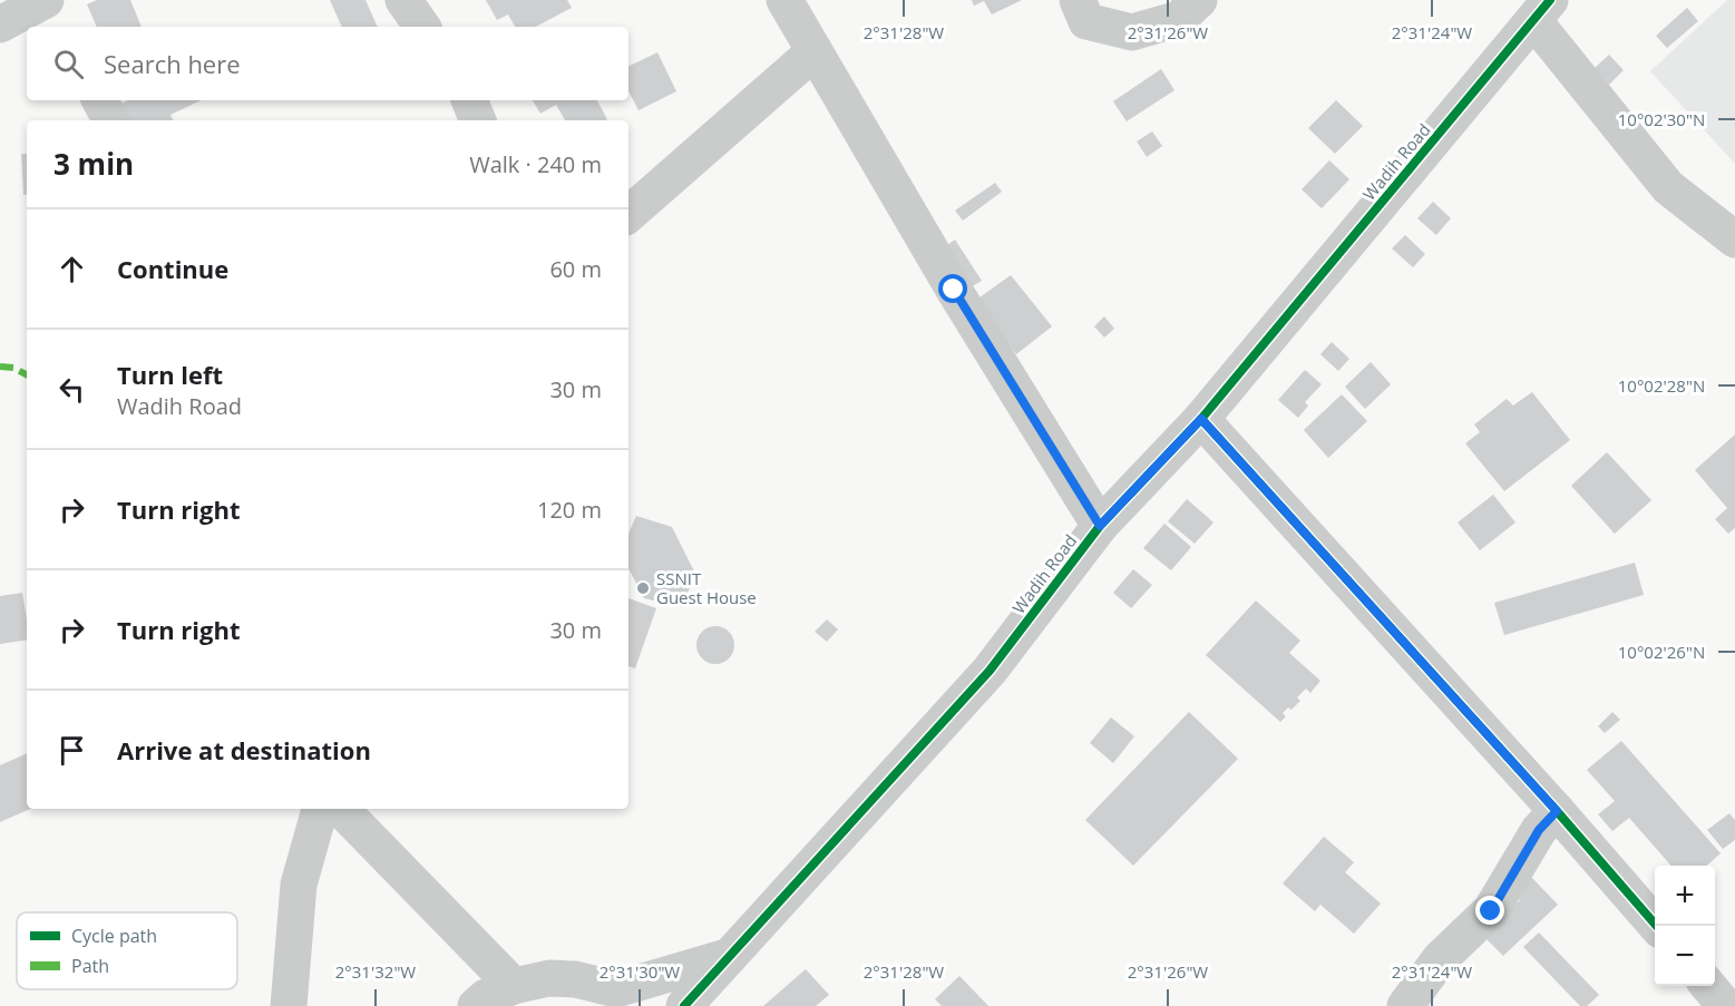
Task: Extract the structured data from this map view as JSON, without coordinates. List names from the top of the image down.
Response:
{
  "streets": {
    "street": ["Wadih Road"]
  },
  "places": ["SSNIT Guest House"],
  "legend": ["Cycle path", "Path"],
  "page": {
    "search": "Search here",
    "heading": ["3 min", "Walk · 240 m"],
    "list": [
      ["Continue", "60 m"],
      ["Turn left", "Wadih Road", "30 m"],
      ["Turn right", "120 m"],
      ["Turn right", "30 m"],
      "Arrive at destination"
    ],
    "map_buttons": ["+", "−"]
  },
  "coordinates": [
    "2°31'28\"W",
    "2°31'26\"W",
    "2°31'24\"W",
    "10°02'30\"N",
    "10°02'28\"N",
    "10°02'26\"N",
    "2°31'32\"W",
    "2°31'30\"W"
  ]
}
